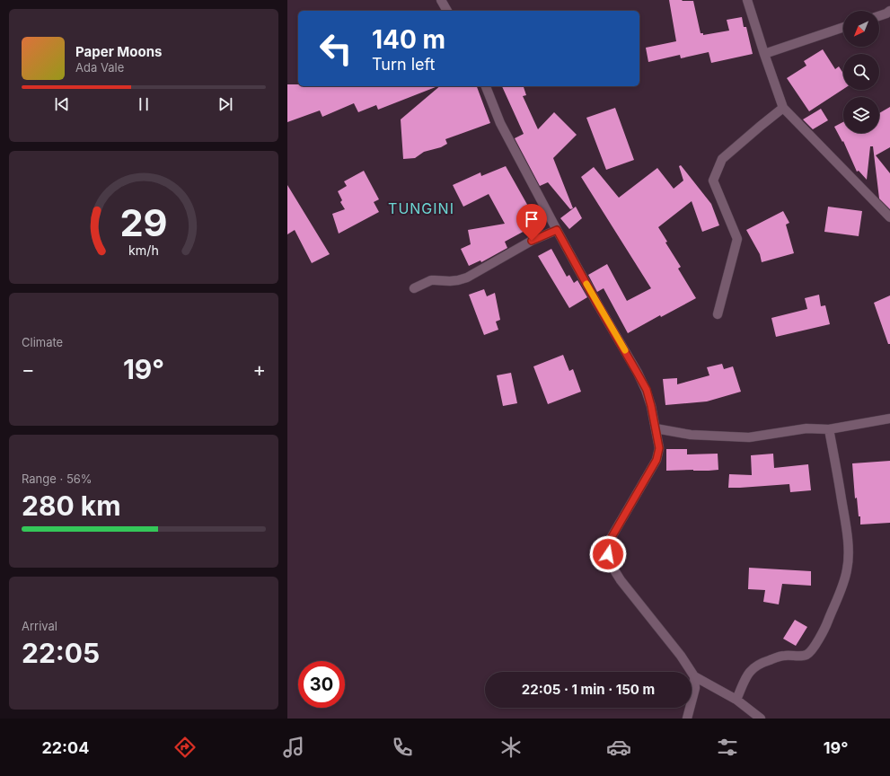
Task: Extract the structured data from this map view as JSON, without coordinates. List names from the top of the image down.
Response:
{
  "districts": ["TUNGINI"],
  "north": "bottom left",
  "page": {
    "turn": ["140 m", "Turn left"],
    "song": ["Paper Moons", "Ada Vale"],
    "tile": [
      "Climate",
      ["Range · 56%", "280 km"],
      ["Arrival", "22:05"]
    ],
    "heat": ["−", "19°", "+"],
    "limit": "30",
    "trip": "22:05 · 1 min · 150 m",
    "tabs": ["22:04", "19°"],
    "gauge": ["29", "km/h"]
  }
}
